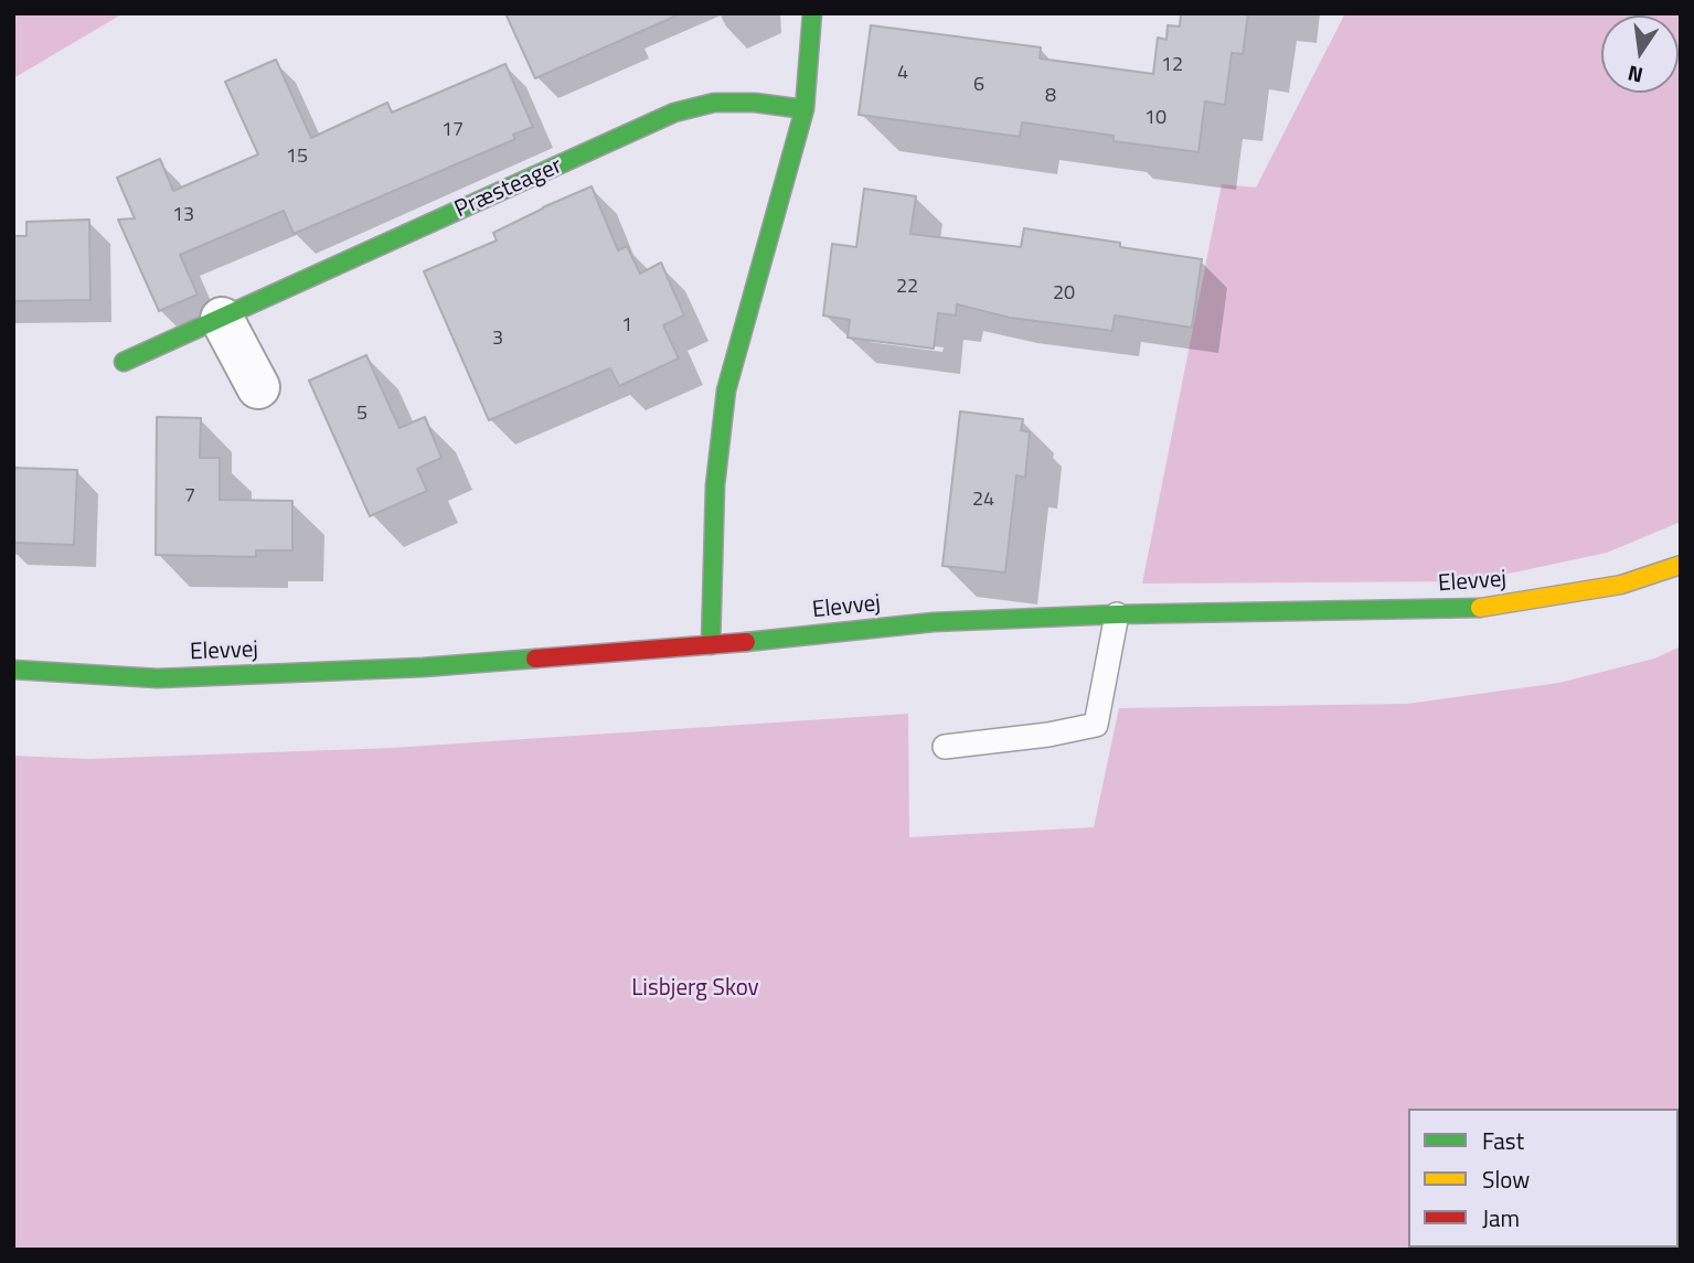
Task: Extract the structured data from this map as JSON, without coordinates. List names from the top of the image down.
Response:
{
  "streets": {
    "street": ["Præsteager", "Elevvej"]
  },
  "parks": ["Lisbjerg Skov"],
  "house_numbers": [
    "12",
    "4",
    "6",
    "8",
    "10",
    "17",
    "15",
    "13",
    "22",
    "20",
    "1",
    "3",
    "5",
    "7",
    "24"
  ],
  "legend": ["Fast", "Slow", "Jam"],
  "north": "bottom"
}
